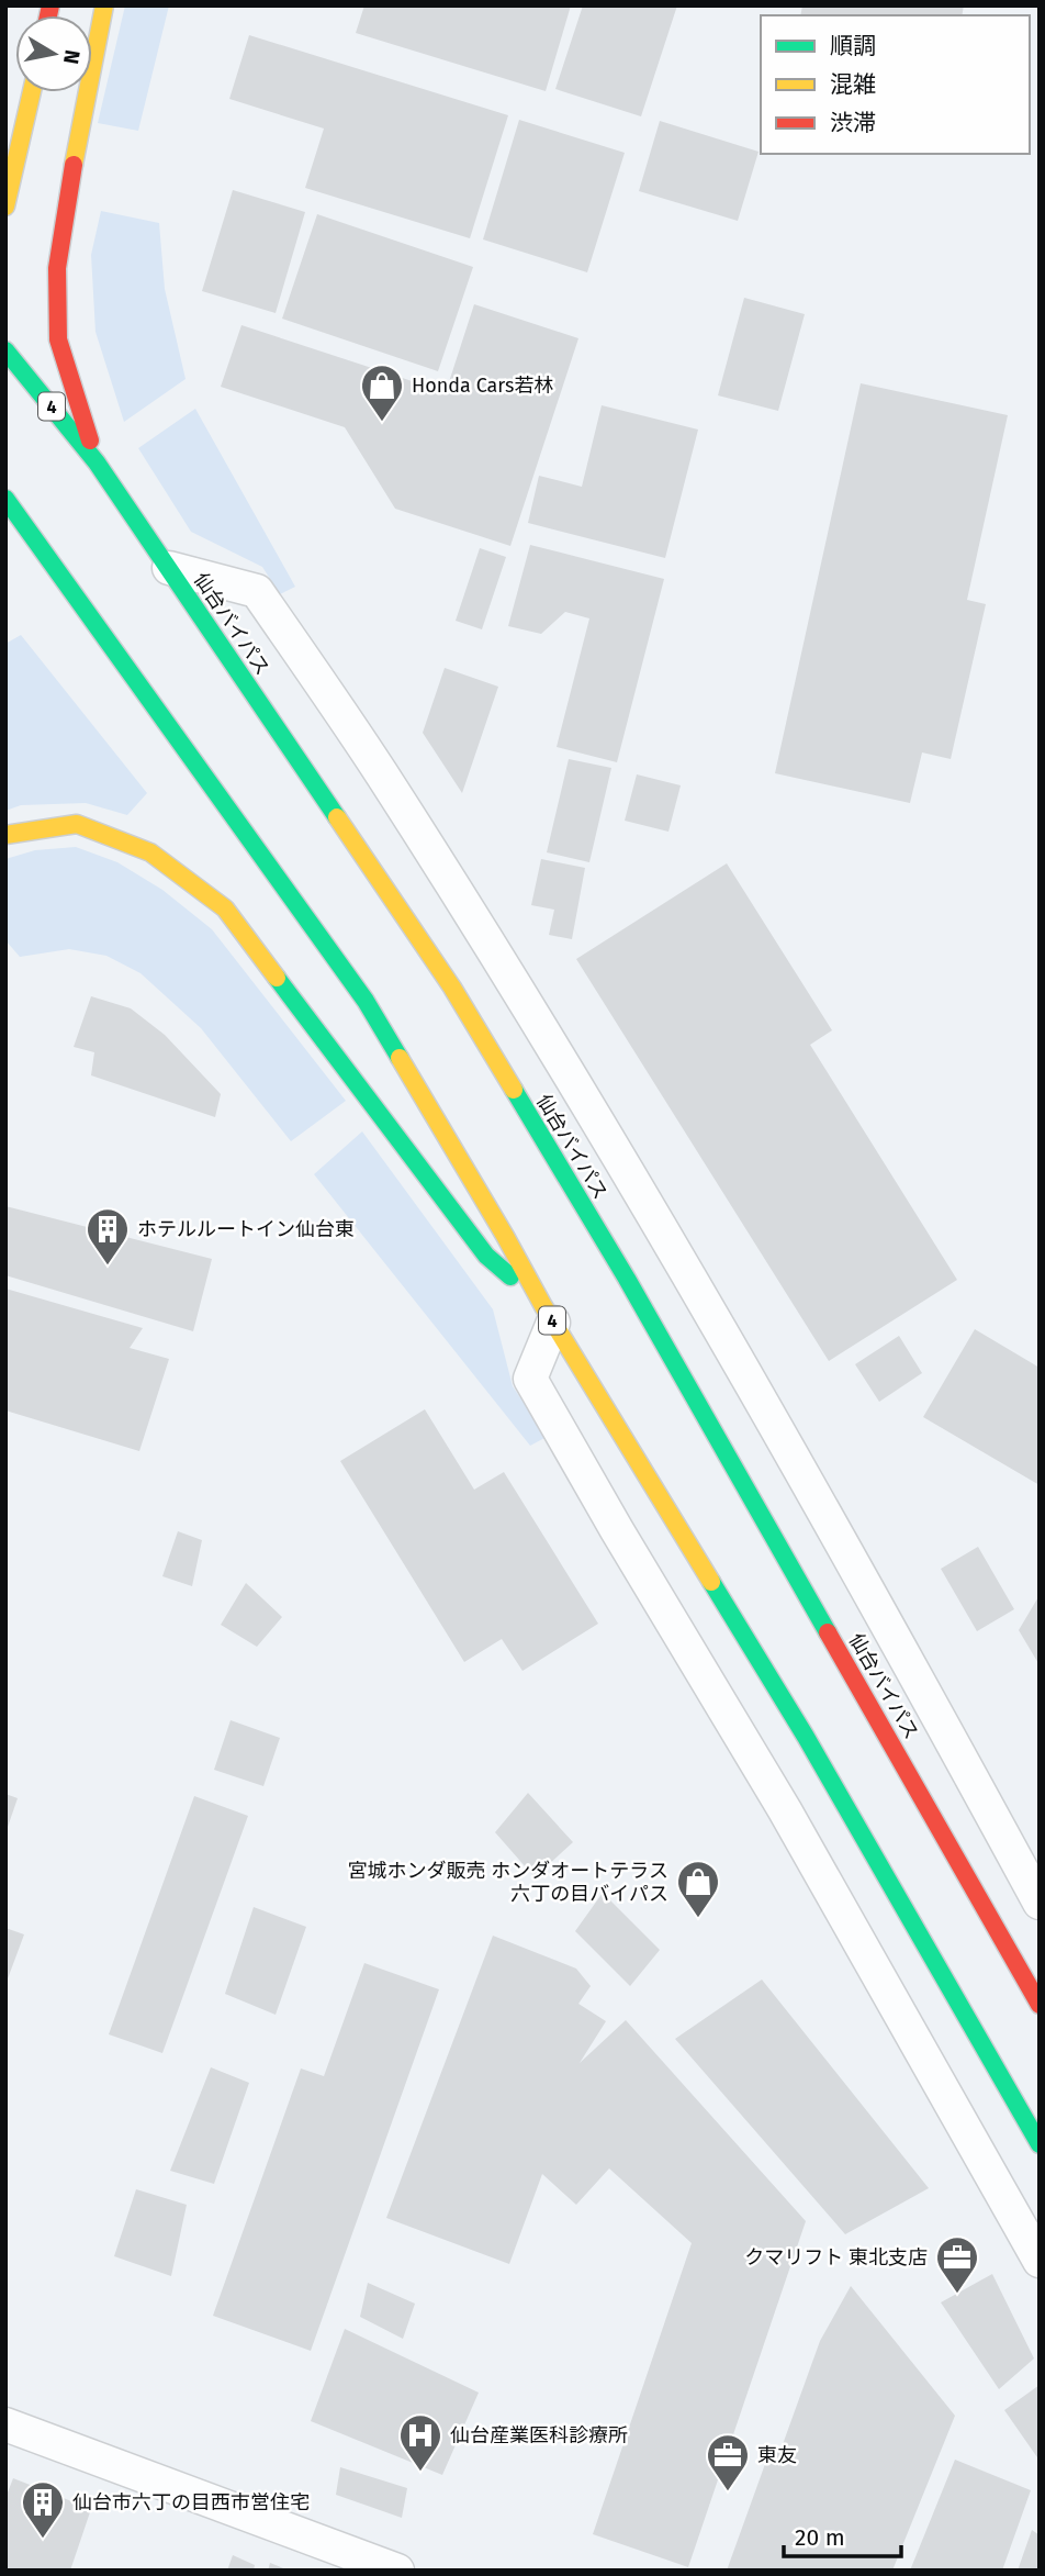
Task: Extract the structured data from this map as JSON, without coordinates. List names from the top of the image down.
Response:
{
  "streets": {
    "main road": ["4", "仙台バイパス"]
  },
  "places": {
    "shop": ["Honda Cars若林", "宮城ホンダ販売 ホンダオートテラス 六丁の目バイパス"],
    "building": ["ホテルルートイン仙台東", "仙台市六丁の目西市営住宅"],
    "office": ["クマリフト 東北支店", "東友"],
    "hospital": ["仙台産業医科診療所"]
  },
  "legend": ["順調", "混雑", "渋滞"],
  "scale_bar": "20 m",
  "north": "right"
}
